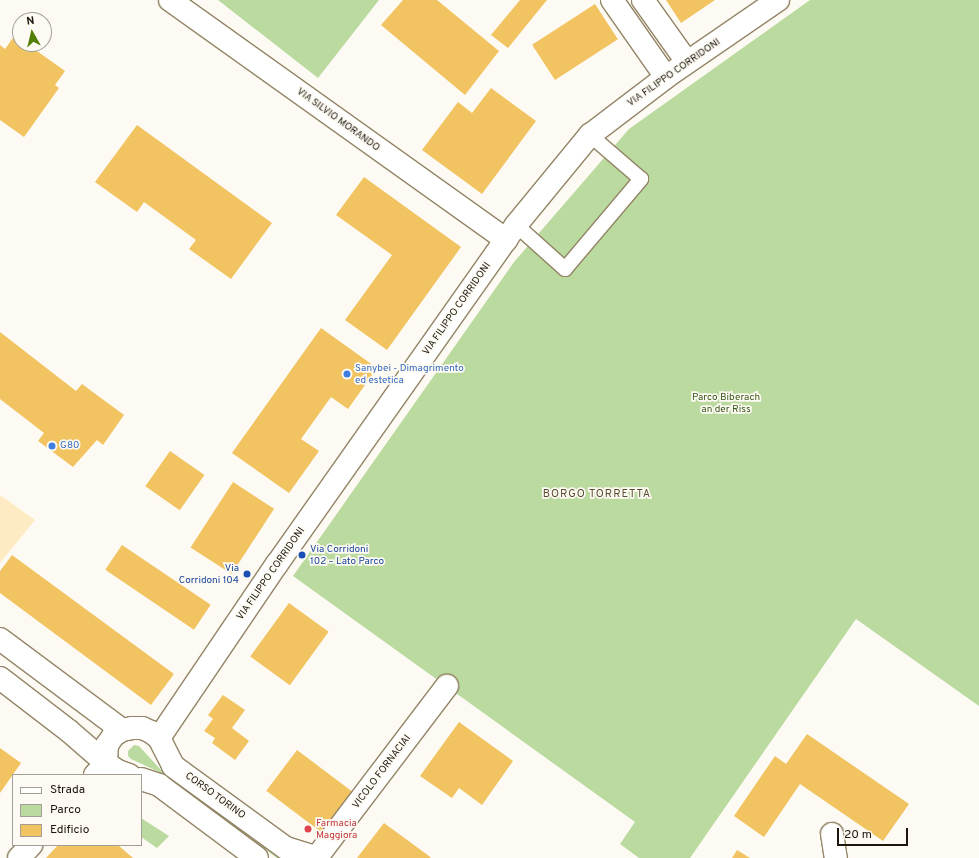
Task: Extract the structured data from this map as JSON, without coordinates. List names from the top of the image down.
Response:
{
  "streets": {
    "street": [
      "VIA FILIPPO CORRIDONI",
      "VIA SILVIO MORANDO",
      "VICOLO FORNACIAI",
      "CORSO TORINO"
    ]
  },
  "crossings": [
    ["VIA FILIPPO CORRIDONI", "VIA SILVIO MORANDO"],
    ["VIA FILIPPO CORRIDONI", "CORSO TORINO"],
    ["VICOLO FORNACIAI", "CORSO TORINO"]
  ],
  "districts": ["BORGO TORRETTA"],
  "parks": ["Parco Biberach an der Riss"],
  "places": [
    "Sanybei - Dimagrimento ed estetica",
    "G80",
    "Via Corridoni 102 – Lato Parco",
    "Via Corridoni 104",
    "Farmacia Maggiora"
  ],
  "legend": ["Strada", "Parco", "Edificio"],
  "scale_bar": "20 m",
  "north": "top"
}
